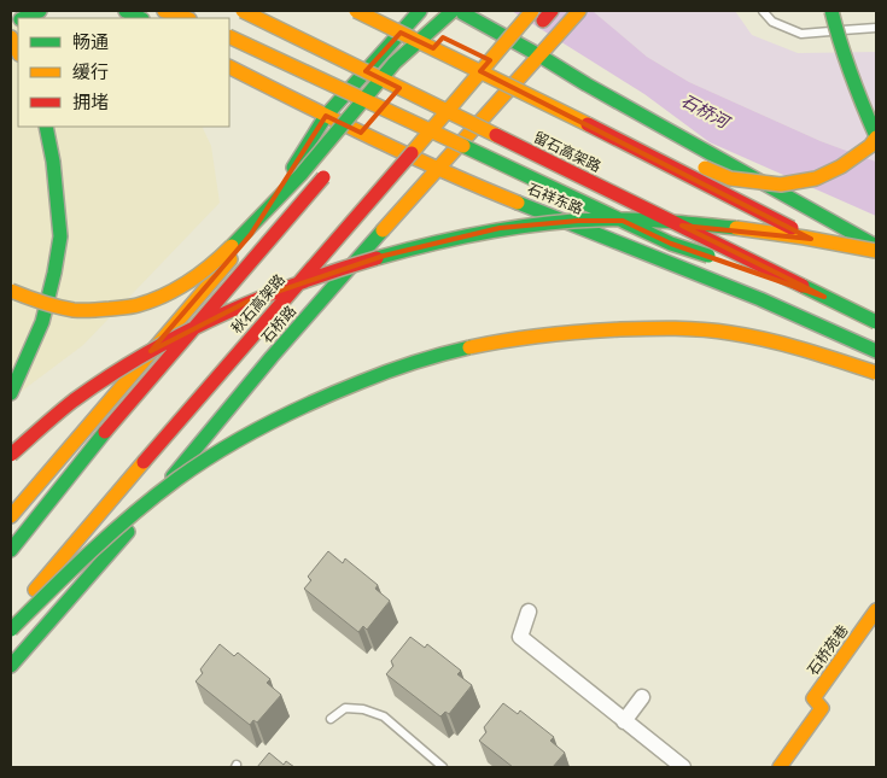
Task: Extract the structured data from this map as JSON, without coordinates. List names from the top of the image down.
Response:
{
  "streets": {
    "main road": [
      "留石高架路",
      "石祥东路",
      "秋石高架路",
      "石桥路",
      "石桥苑巷"
    ]
  },
  "crossings": [
    ["石祥东路", "石桥路"]
  ],
  "water": ["石桥河"],
  "legend": ["畅通", "缓行", "拥堵"]
}
